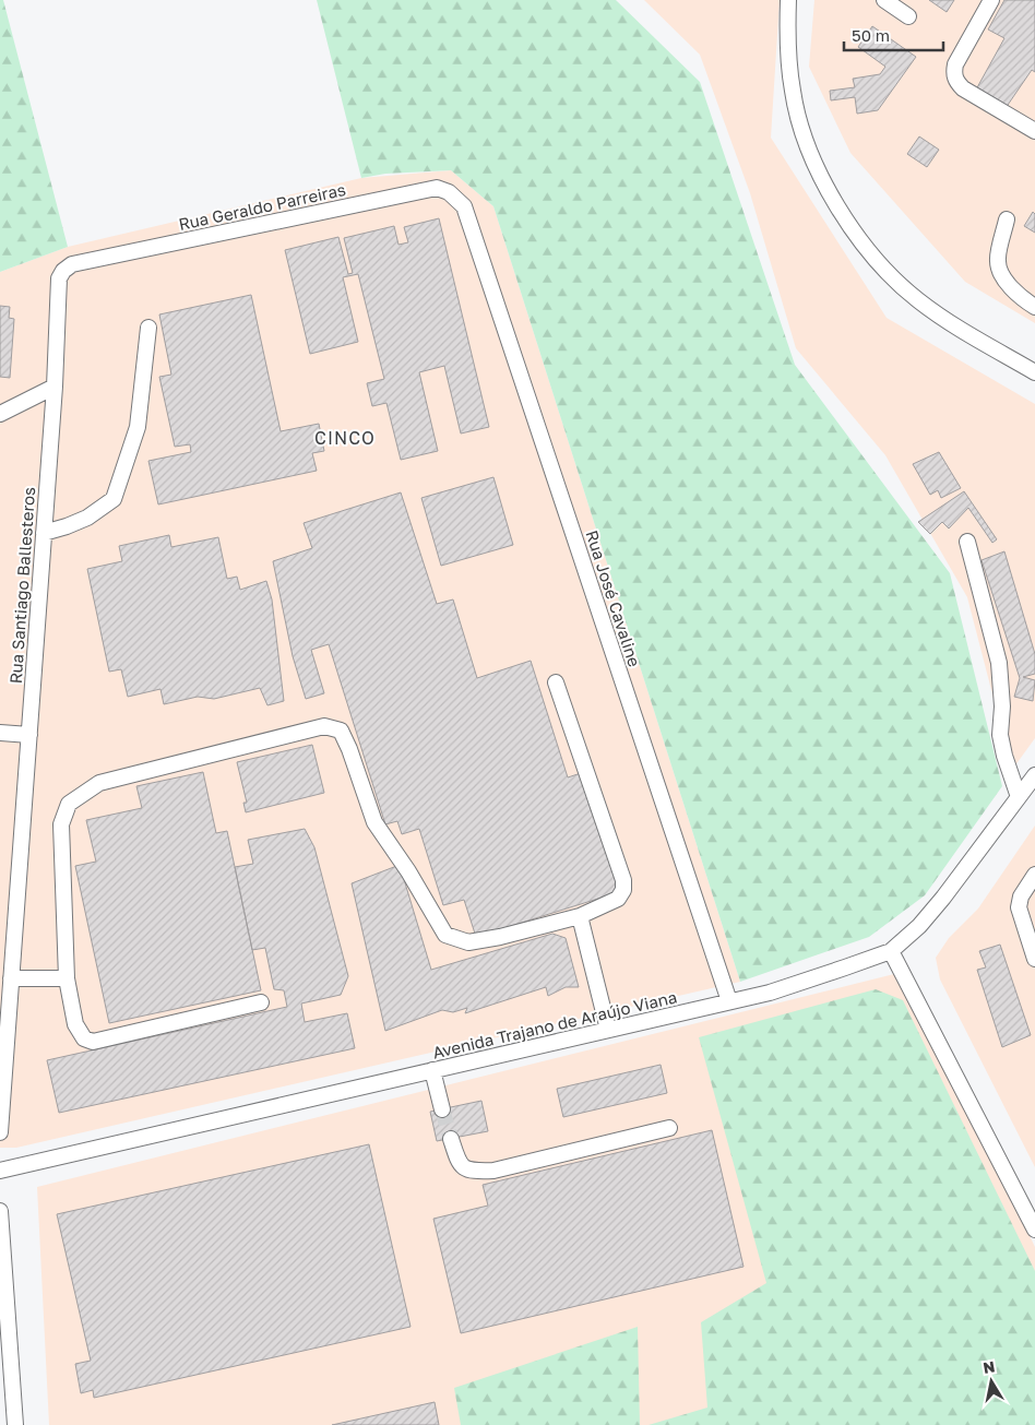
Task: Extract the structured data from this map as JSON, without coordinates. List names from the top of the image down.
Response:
{
  "streets": {
    "street": [
      "Rua Geraldo Parreiras",
      "Rua Santiago Ballesteros",
      "Rua José Cavaline",
      "Avenida Trajano de Araújo Viana"
    ]
  },
  "crossings": [
    ["Rua Geraldo Parreiras", "Rua Santiago Ballesteros"],
    ["Rua Geraldo Parreiras", "Rua José Cavaline"],
    ["Rua José Cavaline", "Avenida Trajano de Araújo Viana"]
  ],
  "districts": ["CINCO"],
  "scale_bar": "50 m",
  "north": "top"
}
